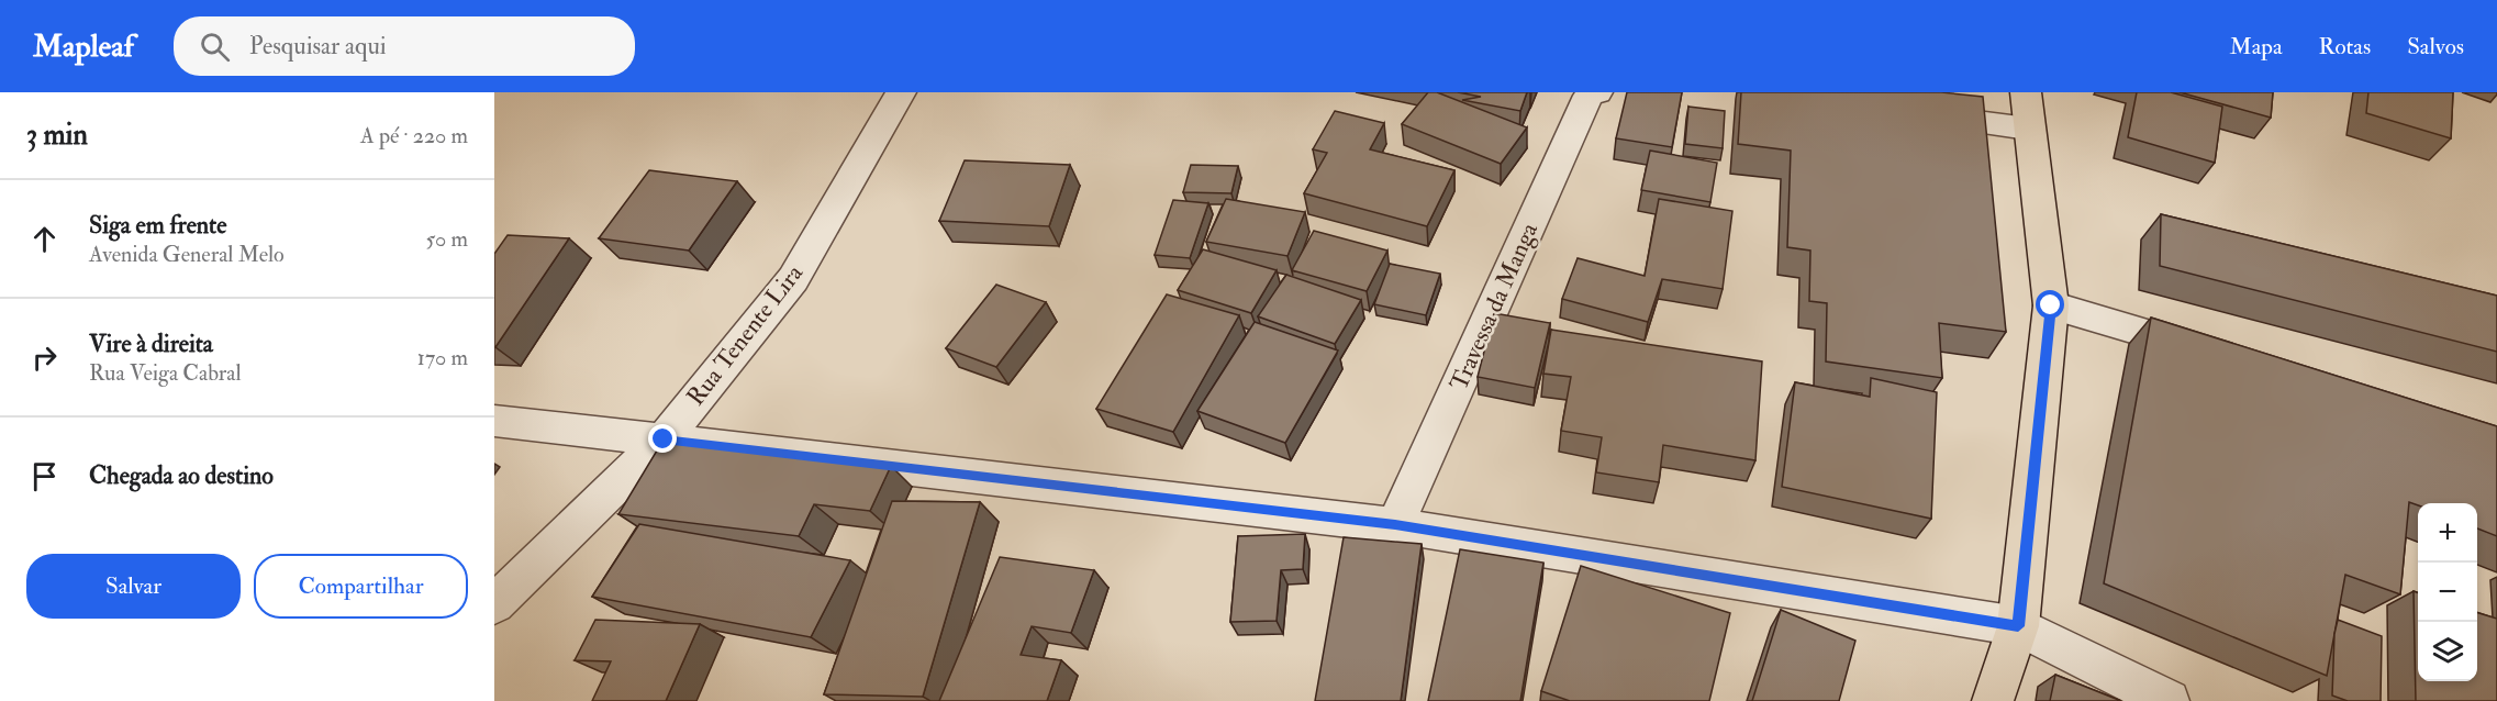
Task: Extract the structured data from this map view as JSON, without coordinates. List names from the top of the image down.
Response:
{
  "streets": {
    "street": ["Travessa da Manga", "Rua Tenente Lira"]
  },
  "page": {
    "header": "Mapleaf",
    "search": "Pesquisar aqui",
    "nav": ["Mapa", "Rotas", "Salvos"],
    "heading": ["3 min", "A pé · 220 m"],
    "list": [
      ["Siga em frente", "Avenida General Melo", "50 m"],
      ["Vire à direita", "Rua Veiga Cabral", "170 m"],
      "Chegada ao destino"
    ],
    "map_buttons": ["+", "−"],
    "buttons": ["Salvar", "Compartilhar"]
  }
}
